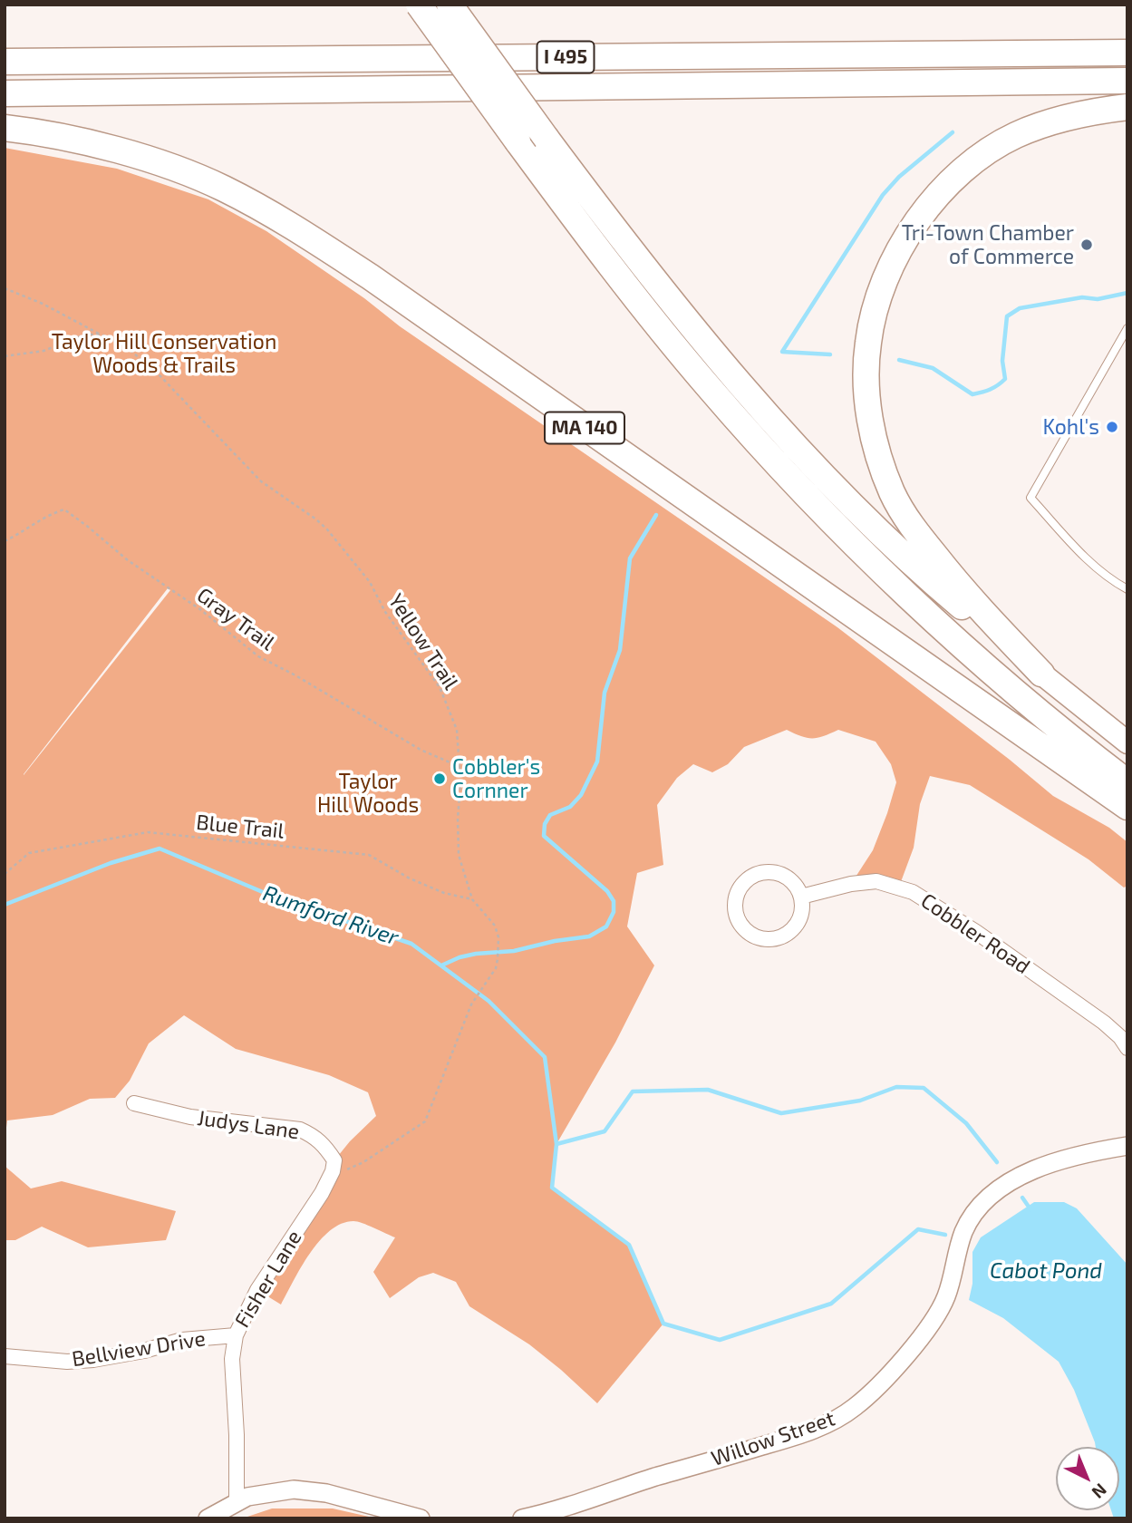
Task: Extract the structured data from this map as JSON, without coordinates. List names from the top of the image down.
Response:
{
  "streets": {
    "highway": ["I 495", "MA 140"],
    "street": [
      "Cobbler Road",
      "Judys Lane",
      "Fisher Lane",
      "Bellview Drive",
      "Willow Street"
    ],
    "path": ["Gray Trail", "Yellow Trail", "Blue Trail"]
  },
  "crossings": [
    ["Gray Trail", "Yellow Trail"],
    ["Yellow Trail", "Blue Trail"],
    ["Yellow Trail", "Judys Lane"],
    ["Yellow Trail", "Fisher Lane"],
    ["Judys Lane", "Fisher Lane"],
    ["Fisher Lane", "Bellview Drive"]
  ],
  "water": ["Rumford River", "Cabot Pond"],
  "parks": ["Taylor Hill Conservation Woods & Trails", "Taylor Hill Woods"],
  "places": ["Tri-Town Chamber of Commerce", "Kohl's", "Cobbler's Cornner"],
  "north": "bottom right"
}
